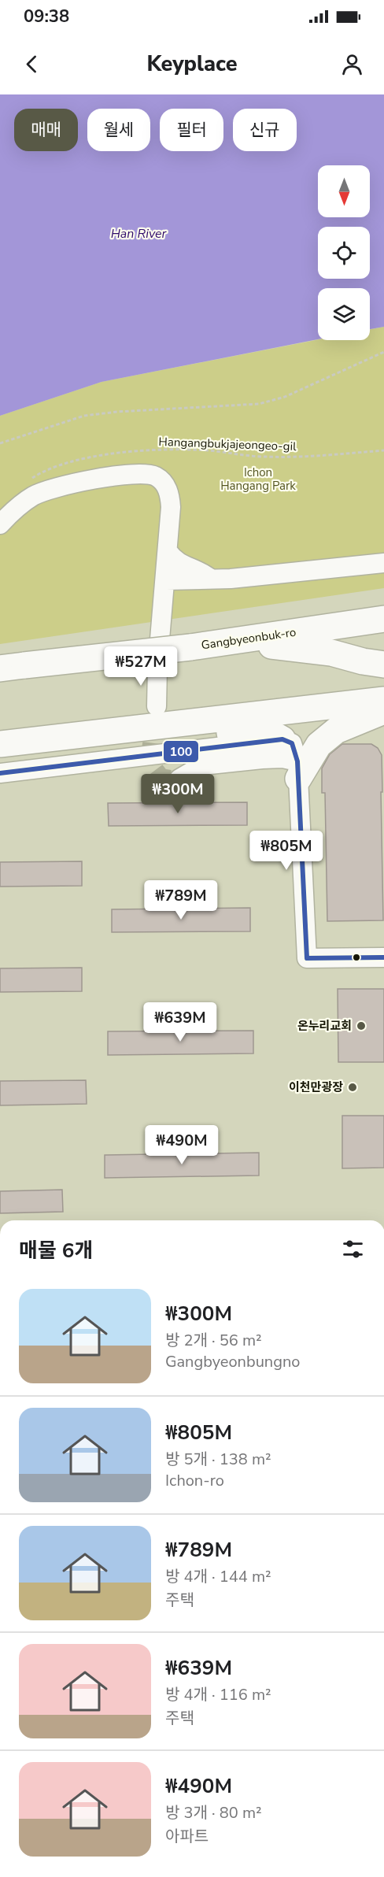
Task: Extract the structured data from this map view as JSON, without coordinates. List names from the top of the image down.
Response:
{
  "streets": {
    "highway": ["Gangbyeonbuk-ro"],
    "path": ["Hangangbukjajeongeo-gil"]
  },
  "water": ["Han River"],
  "parks": ["Ichon Hangang Park"],
  "places": ["온누리교회", "이천만광장"],
  "lines": ["transit line 100"],
  "north": "bottom",
  "page": {
    "status": "09:38",
    "header": "Keyplace",
    "chip": [
      "매매",
      "월세",
      "필터",
      "신규"
    ],
    "price": [
      "₩527M",
      "₩300M",
      "₩805M",
      "₩789M",
      "₩639M",
      "₩490M"
    ],
    "heading": "매물 6개",
    "list": [
      {
        "name": "₩300M",
        "note": "방 2개 · 56 m² · Gangbyeonbungno"
      },
      {
        "name": "₩805M",
        "note": "방 5개 · 138 m² · Ichon-ro"
      },
      {
        "name": "₩789M",
        "note": "방 4개 · 144 m² · 주택"
      },
      {
        "name": "₩639M",
        "note": "방 4개 · 116 m² · 주택"
      },
      {
        "name": "₩490M",
        "note": "방 3개 · 80 m² · 아파트"
      }
    ]
  }
}
